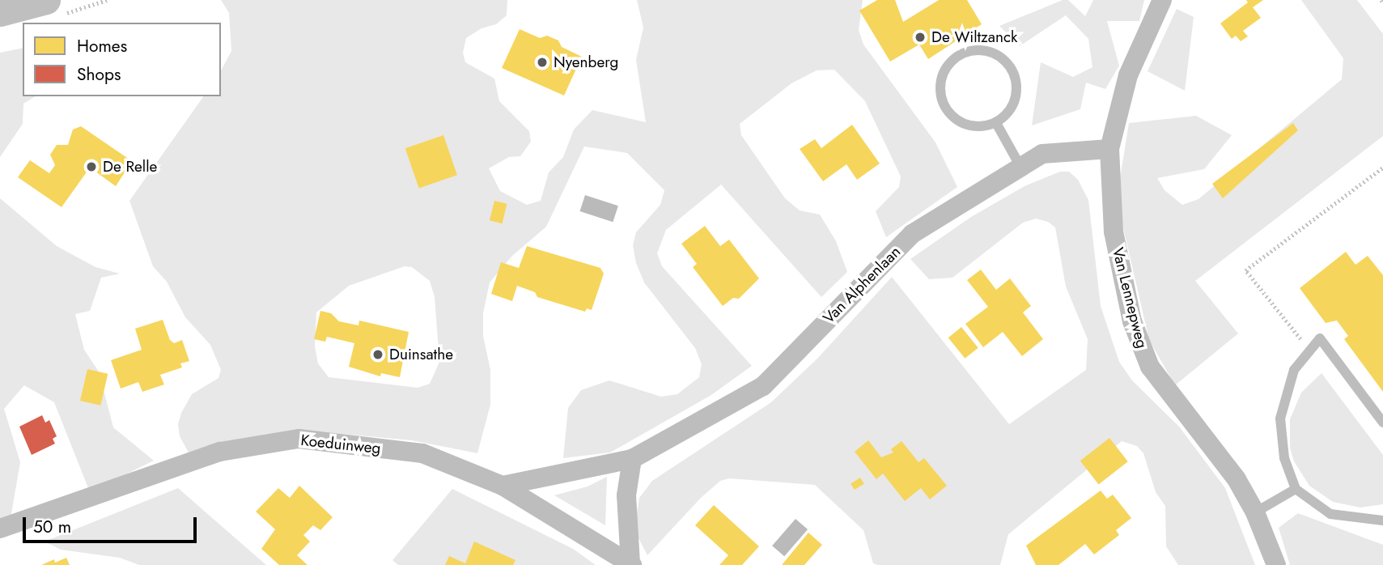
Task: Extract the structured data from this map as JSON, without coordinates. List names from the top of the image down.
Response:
{
  "streets": {
    "street": ["Van Alphenlaan", "Van Lennepweg", "Koeduinweg"]
  },
  "crossings": [
    ["Van Alphenlaan", "Van Lennepweg"],
    ["Van Alphenlaan", "Koeduinweg"]
  ],
  "places": [
    "De Wiltzanck",
    "Nyenberg",
    "De Relle",
    "Duinsathe"
  ],
  "legend": ["Homes", "Shops"],
  "scale_bar": "50 m"
}
